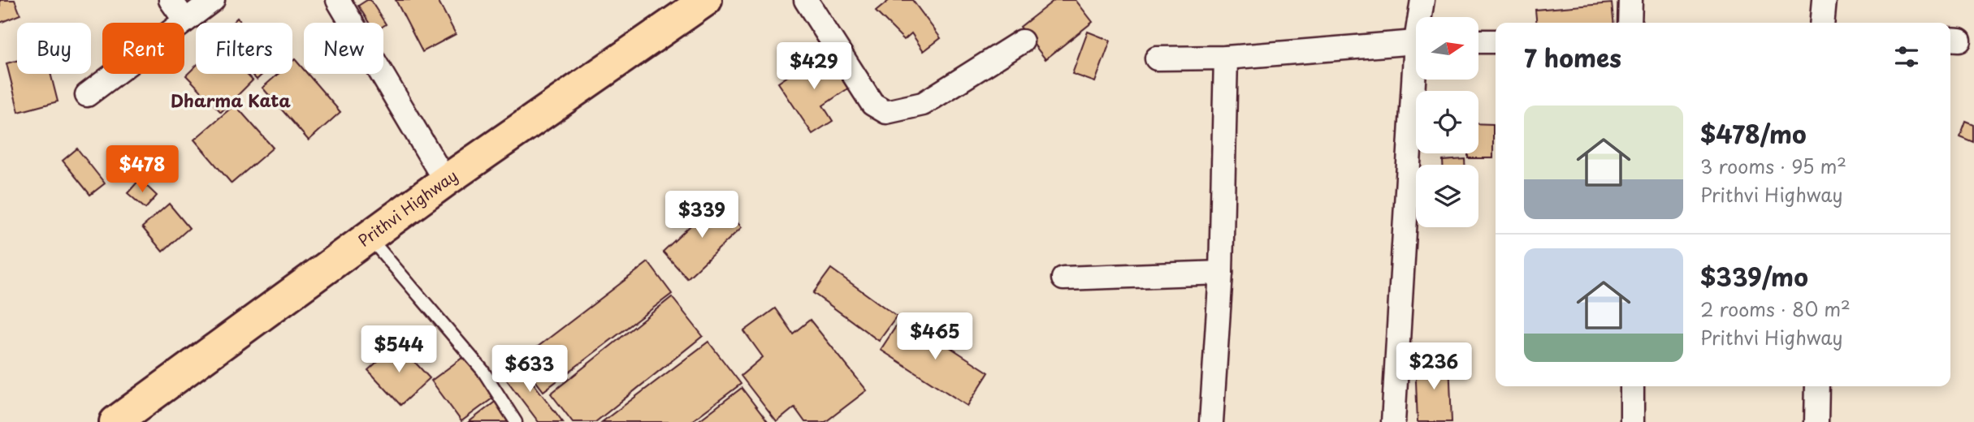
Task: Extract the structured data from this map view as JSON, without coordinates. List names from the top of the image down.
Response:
{
  "streets": {
    "highway": ["Prithvi Highway"]
  },
  "districts": ["Dharma Kata"],
  "north": "right",
  "page": {
    "chip": [
      "Buy",
      "Rent",
      "Filters",
      "New"
    ],
    "heading": "7 homes",
    "price": [
      "$429",
      "$478",
      "$339",
      "$465",
      "$544",
      "$236",
      "$633"
    ],
    "list": [
      {
        "name": "$478/mo",
        "note": "3 rooms · 95 m² · Prithvi Highway"
      },
      {
        "name": "$339/mo",
        "note": "2 rooms · 80 m² · Prithvi Highway"
      }
    ]
  }
}
